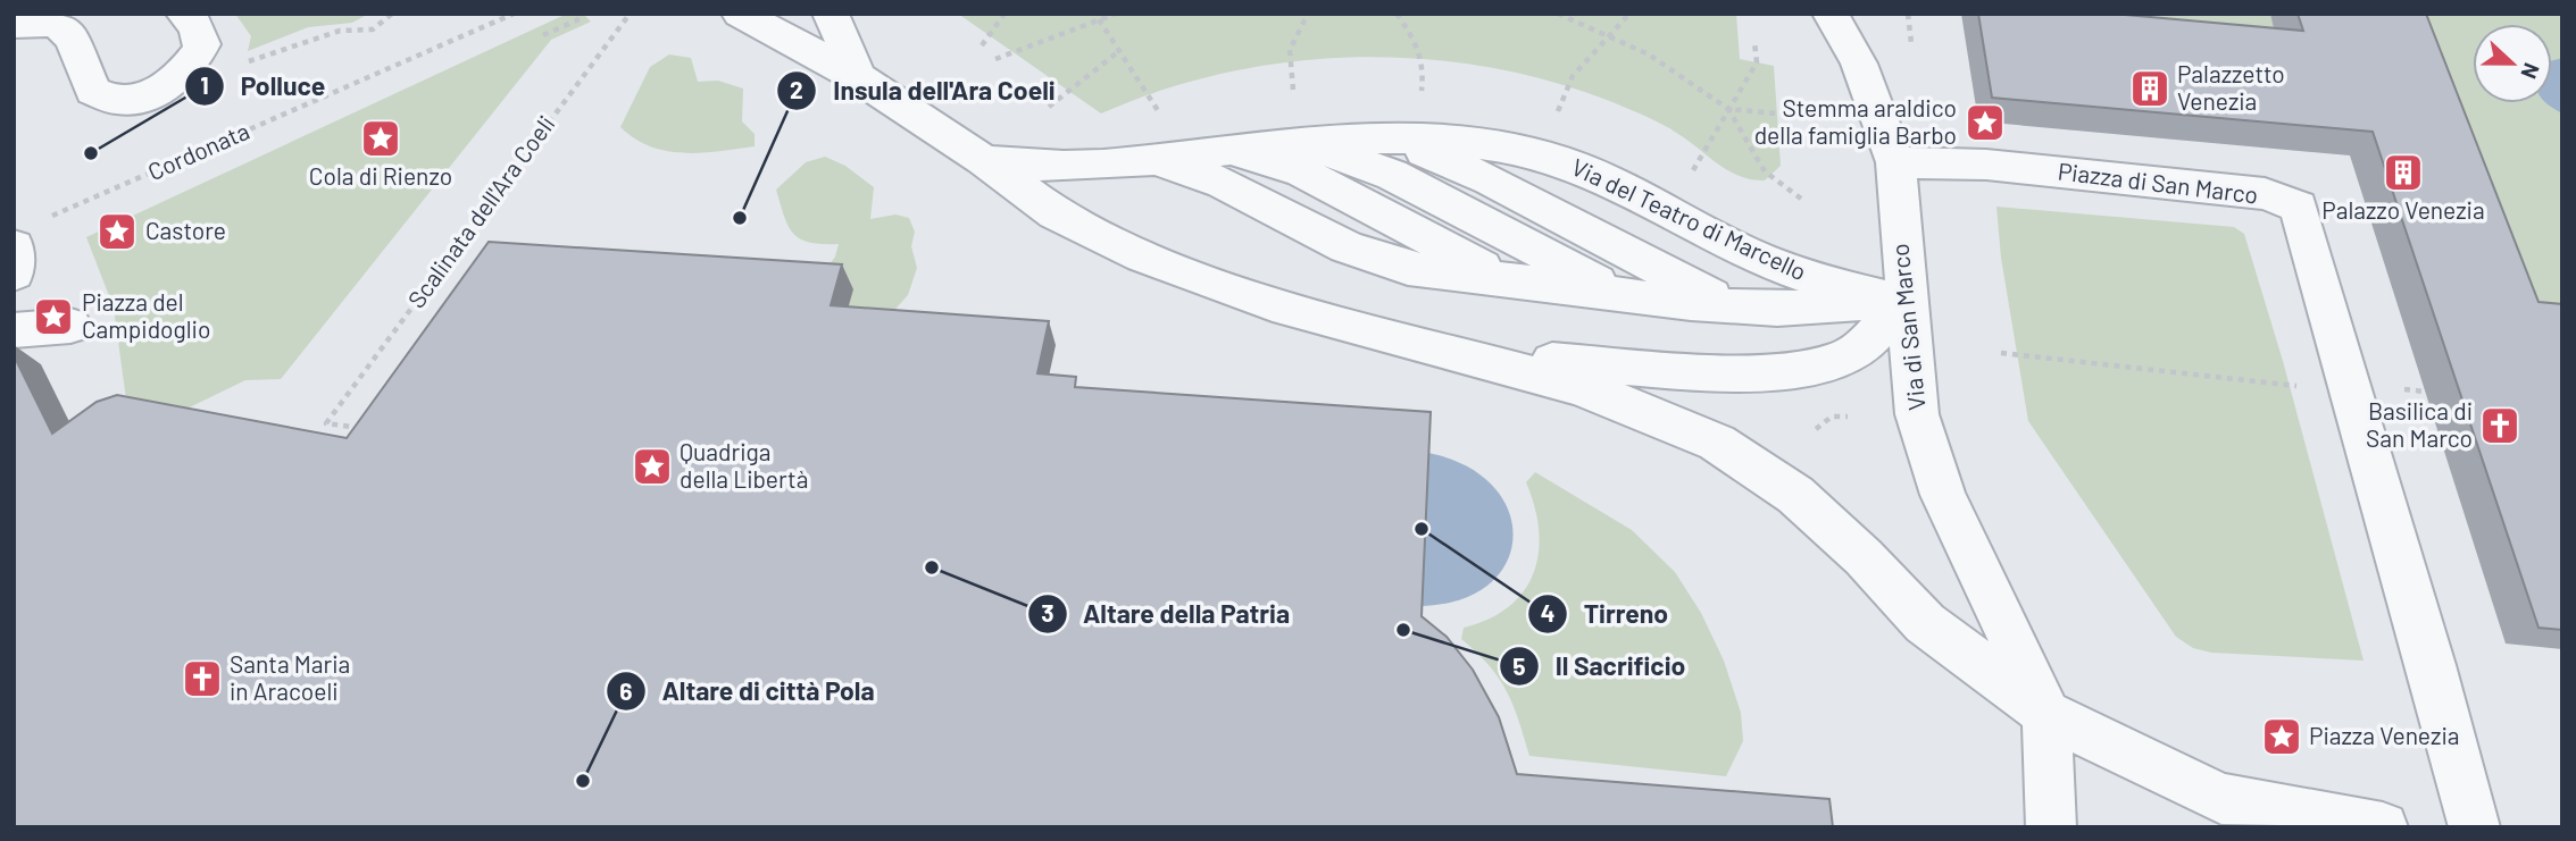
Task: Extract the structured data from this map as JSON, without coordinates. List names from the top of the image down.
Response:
{
  "streets": {
    "street": ["Piazza di San Marco", "Via del Teatro di Marcello", "Via di San Marco"],
    "path": ["Cordonata", "Scalinata dell'Ara Coeli"]
  },
  "crossings": [
    ["Piazza di San Marco", "Via di San Marco"],
    ["Via del Teatro di Marcello", "Via di San Marco"]
  ],
  "places": {
    "building": ["Palazzetto Venezia", "Palazzo Venezia"],
    "place": [
      "Stemma araldico della famiglia Barbo",
      "Cola di Rienzo",
      "Castore",
      "Piazza del Campidoglio",
      "Quadriga della Libertà",
      "Piazza Venezia"
    ],
    "other": [
      "Polluce",
      "Insula dell'Ara Coeli",
      "Tirreno",
      "Altare della Patria",
      "Il Sacrificio",
      "Altare di città Pola"
    ],
    "church": ["Basilica di San Marco", "Santa Maria in Aracoeli"]
  },
  "north": "right"
}
